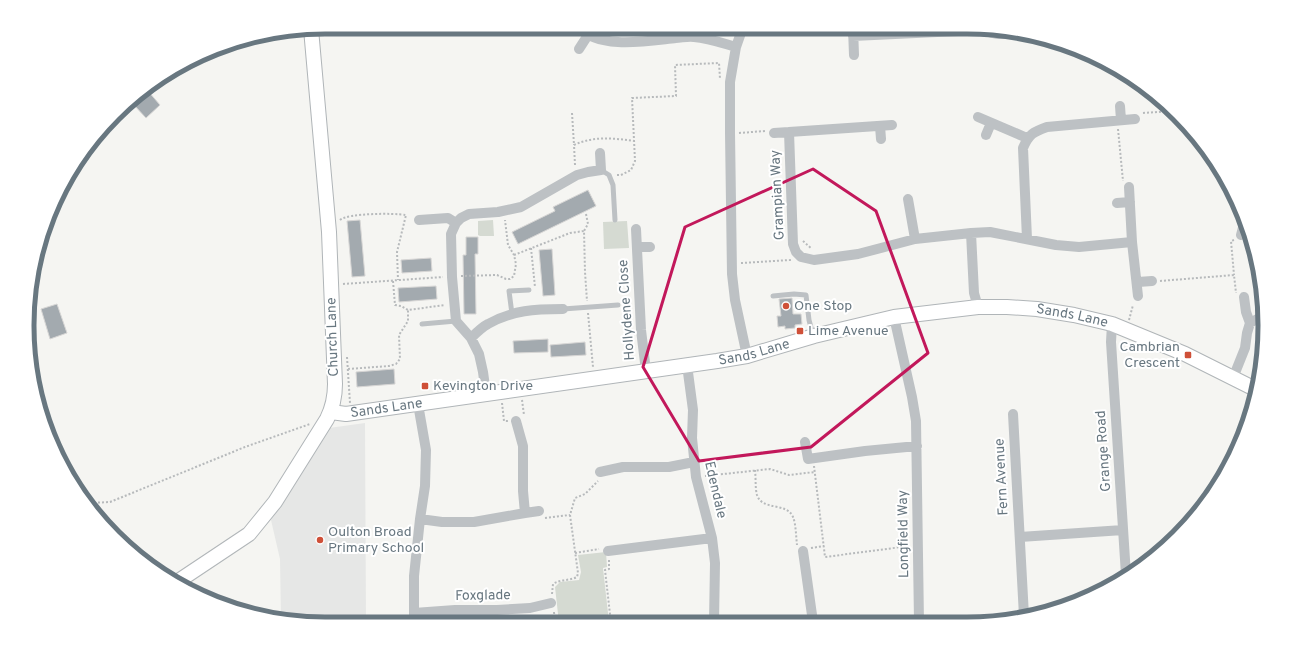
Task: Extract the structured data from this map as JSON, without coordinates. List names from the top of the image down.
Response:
{
  "streets": {
    "street": [
      "Grampian Way",
      "Hollydene Close",
      "Sands Lane",
      "Church Lane",
      "Grange Road",
      "Fern Avenue",
      "Edendale",
      "Longfield Way",
      "Foxglade"
    ]
  },
  "crossings": [
    ["Hollydene Close", "Sands Lane"],
    ["Sands Lane", "Church Lane"],
    ["Sands Lane", "Grange Road"],
    ["Sands Lane", "Edendale"],
    ["Sands Lane", "Longfield Way"]
  ],
  "places": {
    "other": ["One Stop", "Oulton Broad Primary School"],
    "transit": ["Lime Avenue", "Cambrian Crescent", "Kevington Drive"]
  }
}
